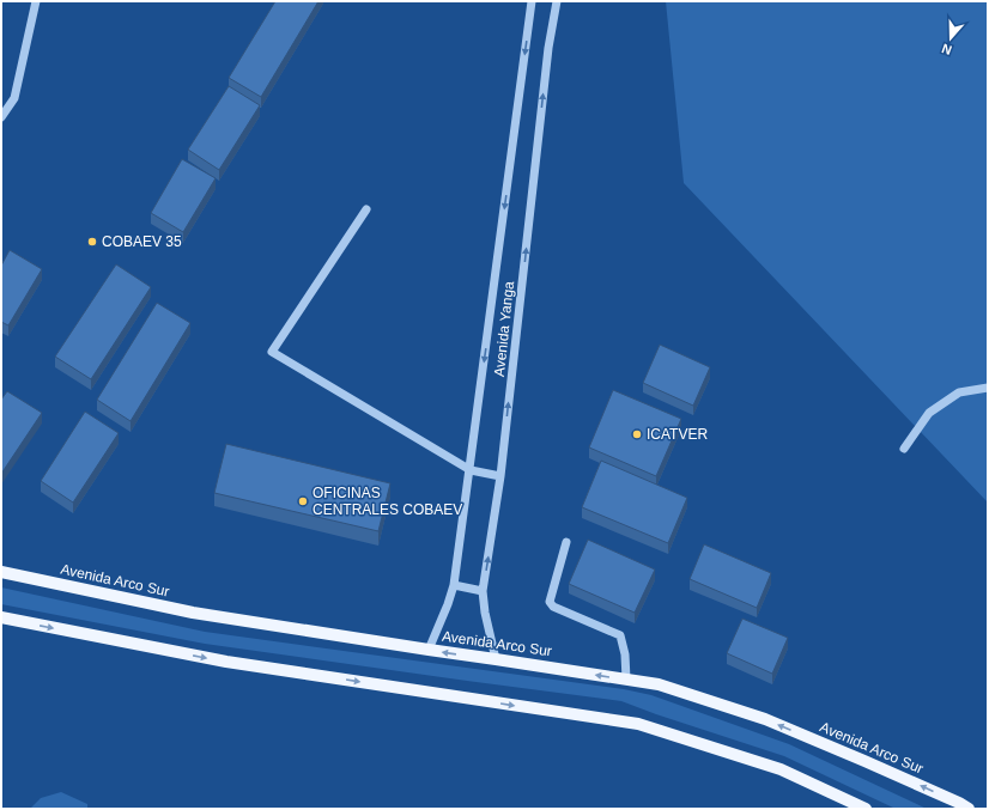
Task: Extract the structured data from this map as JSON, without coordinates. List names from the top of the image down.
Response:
{
  "streets": {
    "main road": ["Avenida Arco Sur"],
    "street": ["Avenida Yanga"]
  },
  "crossings": [
    ["Avenida Yanga", "Avenida Arco Sur"]
  ],
  "places": ["COBAEV 35", "ICATVER", "OFICINAS CENTRALES COBAEV"],
  "north": "bottom"
}
